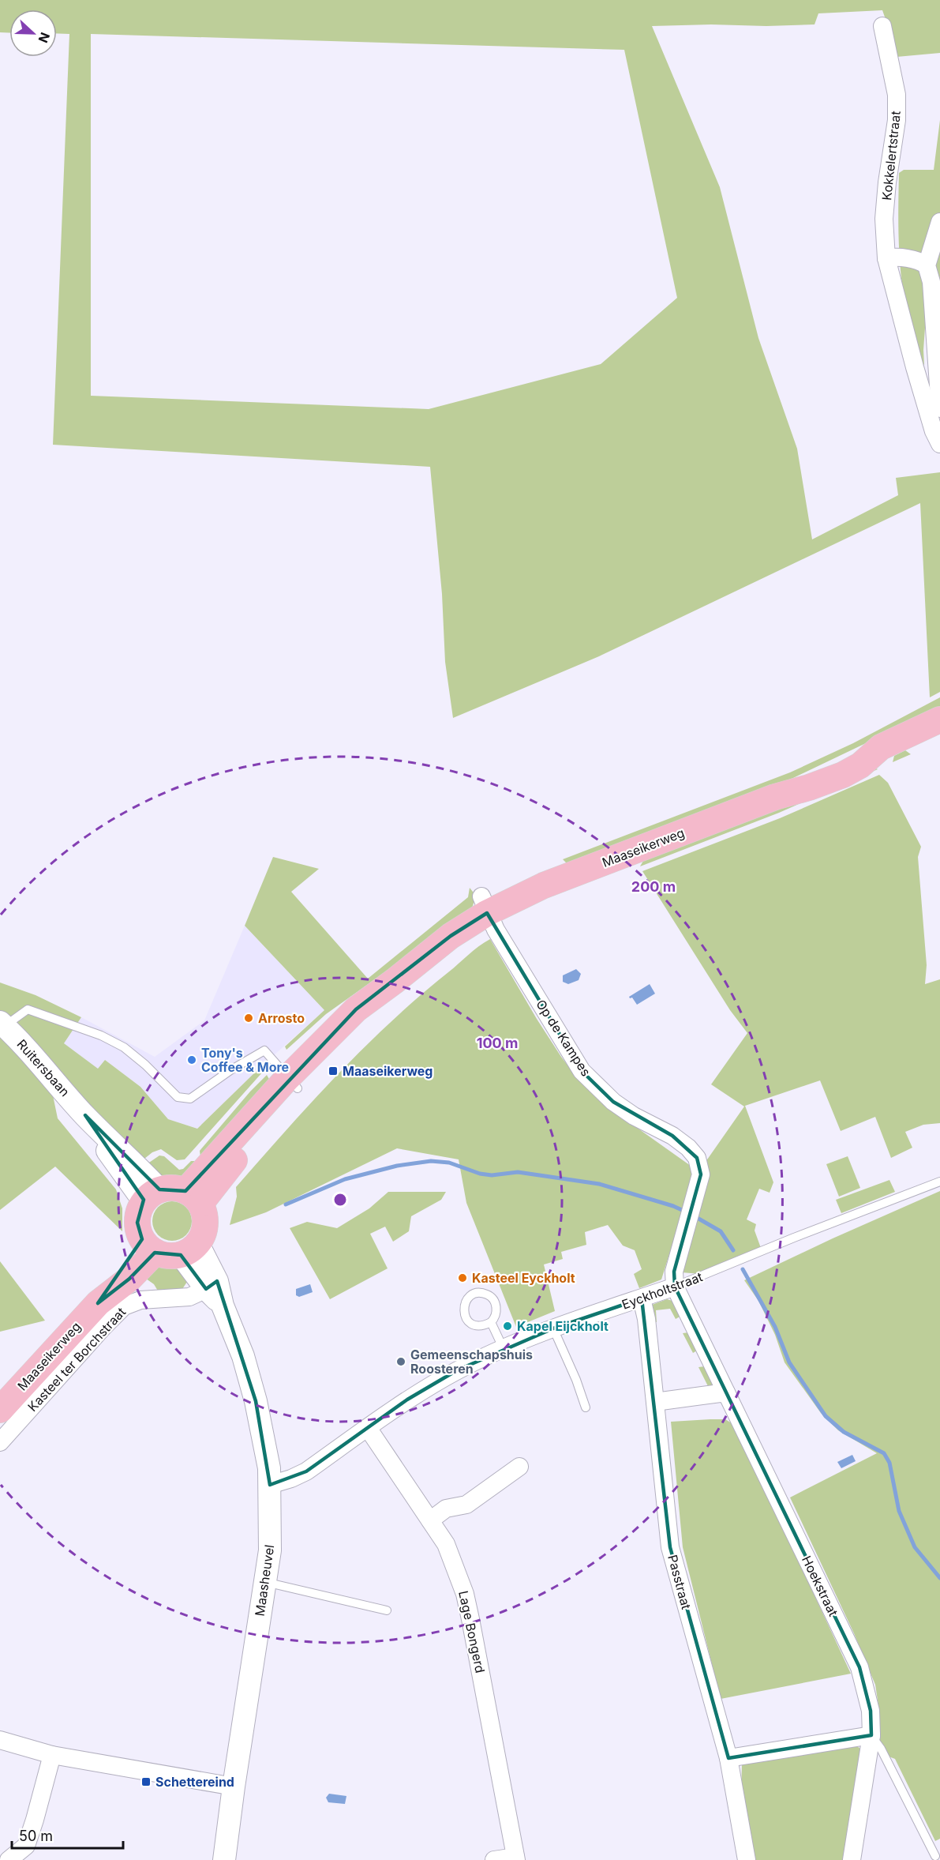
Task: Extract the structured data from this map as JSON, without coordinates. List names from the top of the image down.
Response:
{
  "streets": {
    "main road": ["Maaseikerweg"],
    "street": [
      "Kokkelertstraat",
      "Op de Kampes",
      "Ruitersbaan",
      "Eyckholtstraat",
      "Kasteel ter Borchstraat",
      "Maasheuvel",
      "Passtraat",
      "Hoekstraat",
      "Lage Bongerd"
    ]
  },
  "crossings": [
    ["Maaseikerweg", "Op de Kampes"],
    ["Maaseikerweg", "Ruitersbaan"],
    ["Maaseikerweg", "Maasheuvel"],
    ["Op de Kampes", "Eyckholtstraat"],
    ["Op de Kampes", "Hoekstraat"],
    ["Ruitersbaan", "Maasheuvel"],
    ["Eyckholtstraat", "Maasheuvel"],
    ["Eyckholtstraat", "Passtraat"],
    ["Eyckholtstraat", "Hoekstraat"],
    ["Eyckholtstraat", "Lage Bongerd"],
    ["Kasteel ter Borchstraat", "Maasheuvel"]
  ],
  "places": {
    "other": [
      "Arrosto",
      "Tony's Coffee & More",
      "Kasteel Eyckholt",
      "Kapel Eijckholt",
      "Gemeenschapshuis Roosteren"
    ],
    "transit": ["Maaseikerweg", "Schettereind"]
  },
  "scale_bar": "50 m",
  "north": "right",
  "rings": ["200 m", "100 m"]
}
